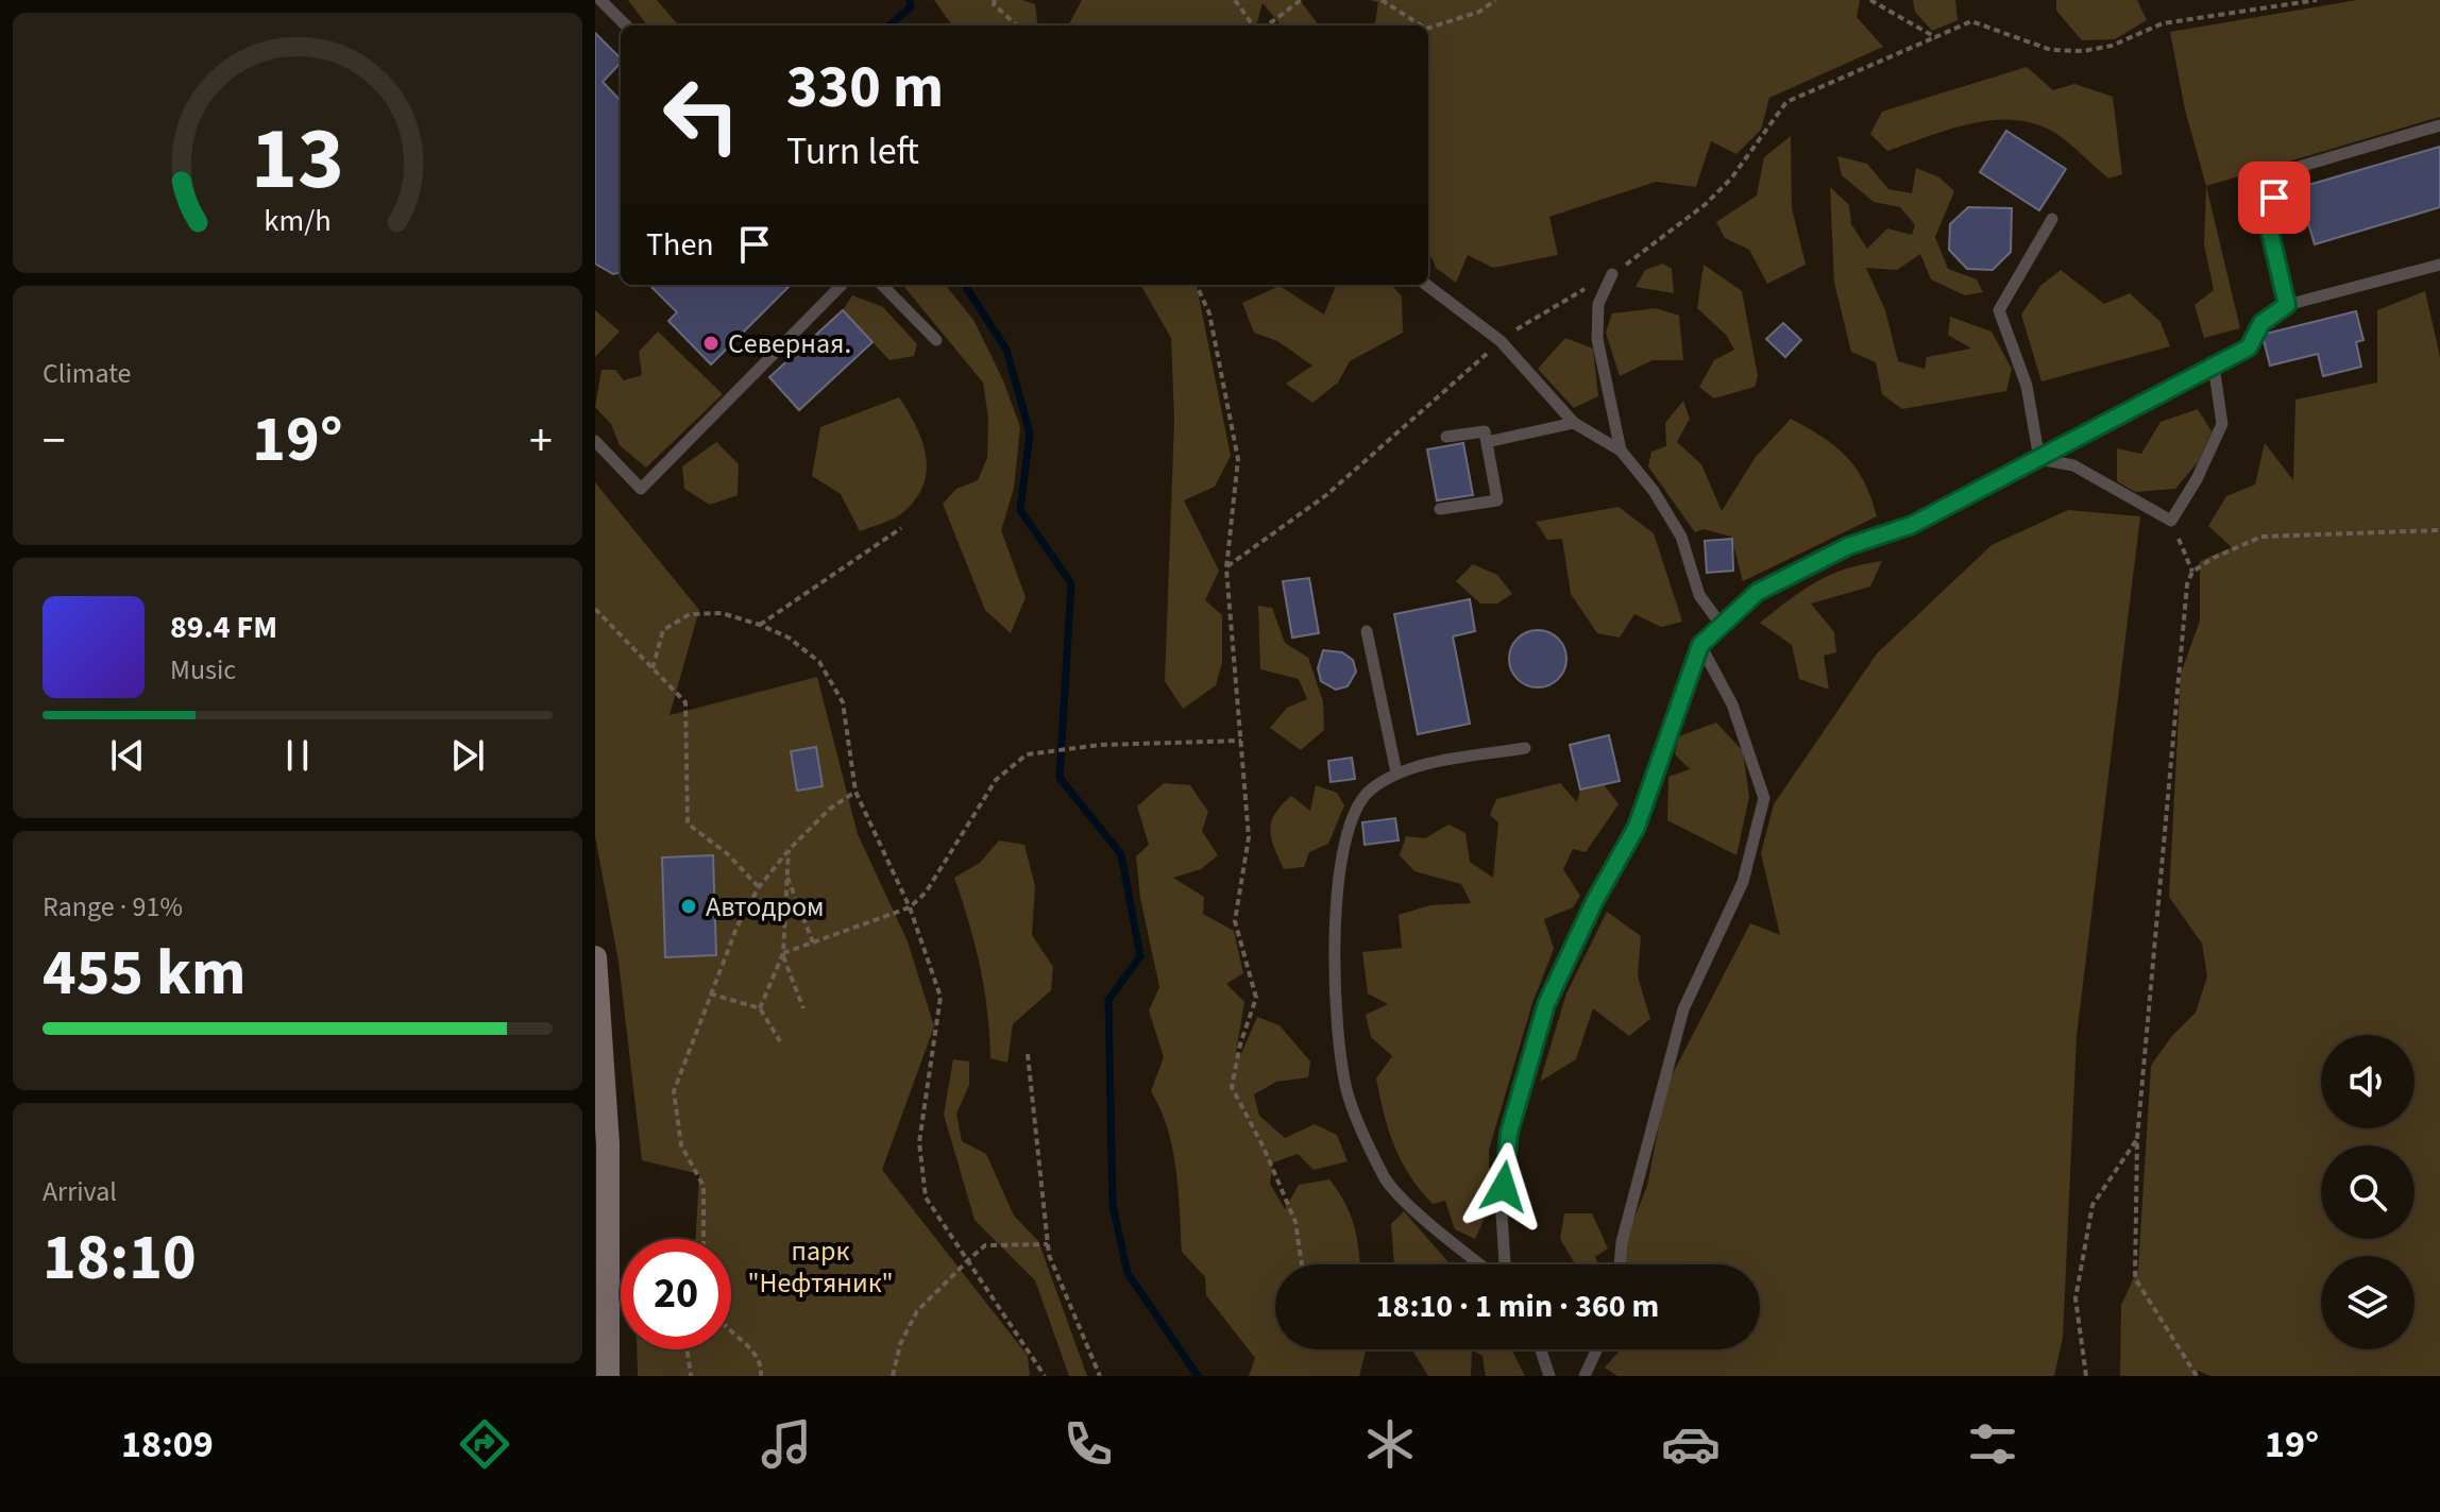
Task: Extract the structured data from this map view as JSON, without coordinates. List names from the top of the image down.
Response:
{
  "parks": ["парк \"Нефтяник\""],
  "places": ["Северная.", "Автодром"],
  "page": {
    "turn": ["330 m", "Turn left"],
    "then": "Then",
    "tile": [
      "Climate",
      ["Range · 91%", "455 km"],
      ["Arrival", "18:10"]
    ],
    "heat": ["−", "19°", "+"],
    "song": ["89.4 FM", "Music"],
    "limit": "20",
    "trip": "18:10 · 1 min · 360 m",
    "tabs": ["18:09", "19°"],
    "gauge": ["13", "km/h"]
  }
}
